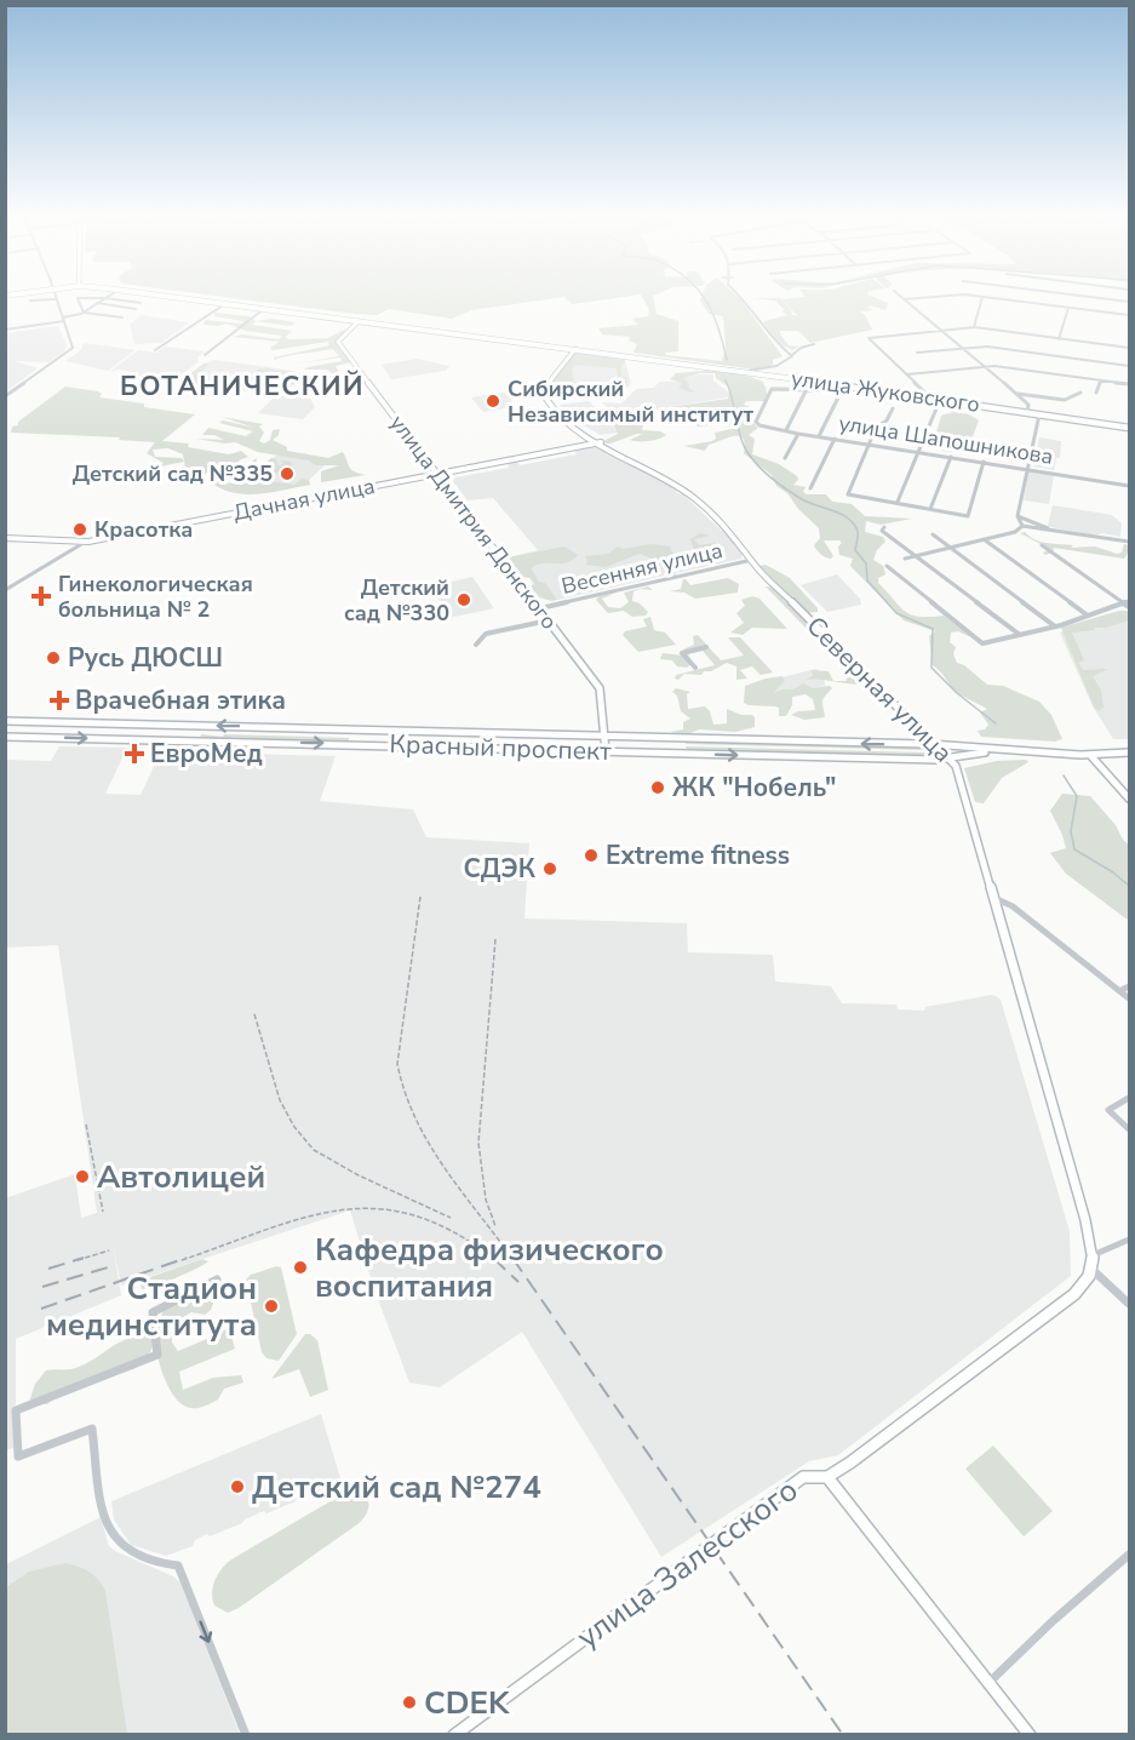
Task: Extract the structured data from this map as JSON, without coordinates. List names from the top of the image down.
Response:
{
  "streets": {
    "main road": ["улица Жуковского"],
    "street": [
      "улица Шапошникова",
      "Дачная улица",
      "улица Дмитрия Донского",
      "Весенняя улица",
      "Северная улица",
      "Красный проспект",
      "улица Залесского"
    ]
  },
  "crossings": [
    ["улица Жуковского", "улица Дмитрия Донского"],
    ["улица Жуковского", "Северная улица"],
    ["Дачная улица", "улица Дмитрия Донского"],
    ["Дачная улица", "Северная улица"],
    ["улица Дмитрия Донского", "Весенняя улица"],
    ["улица Дмитрия Донского", "Красный проспект"],
    ["Весенняя улица", "Северная улица"],
    ["Северная улица", "Красный проспект"],
    ["Северная улица", "улица Залесского"]
  ],
  "districts": ["БОТАНИЧЕСКИЙ"],
  "places": {
    "other": [
      "Сибирский Независимый институт",
      "Детский сад №335",
      "Красотка",
      "Детский сад №330",
      "Русь ДЮСШ",
      "ЖК \"Нобель\"",
      "Extreme fitness",
      "СДЭК",
      "Автолицей",
      "Кафедра физического воспитания",
      "Стадион мединститута",
      "Детский сад №274",
      "CDEK"
    ],
    "health": ["Гинекологическая больница № 2", "Врачебная этика", "ЕвроМед"]
  }
}
